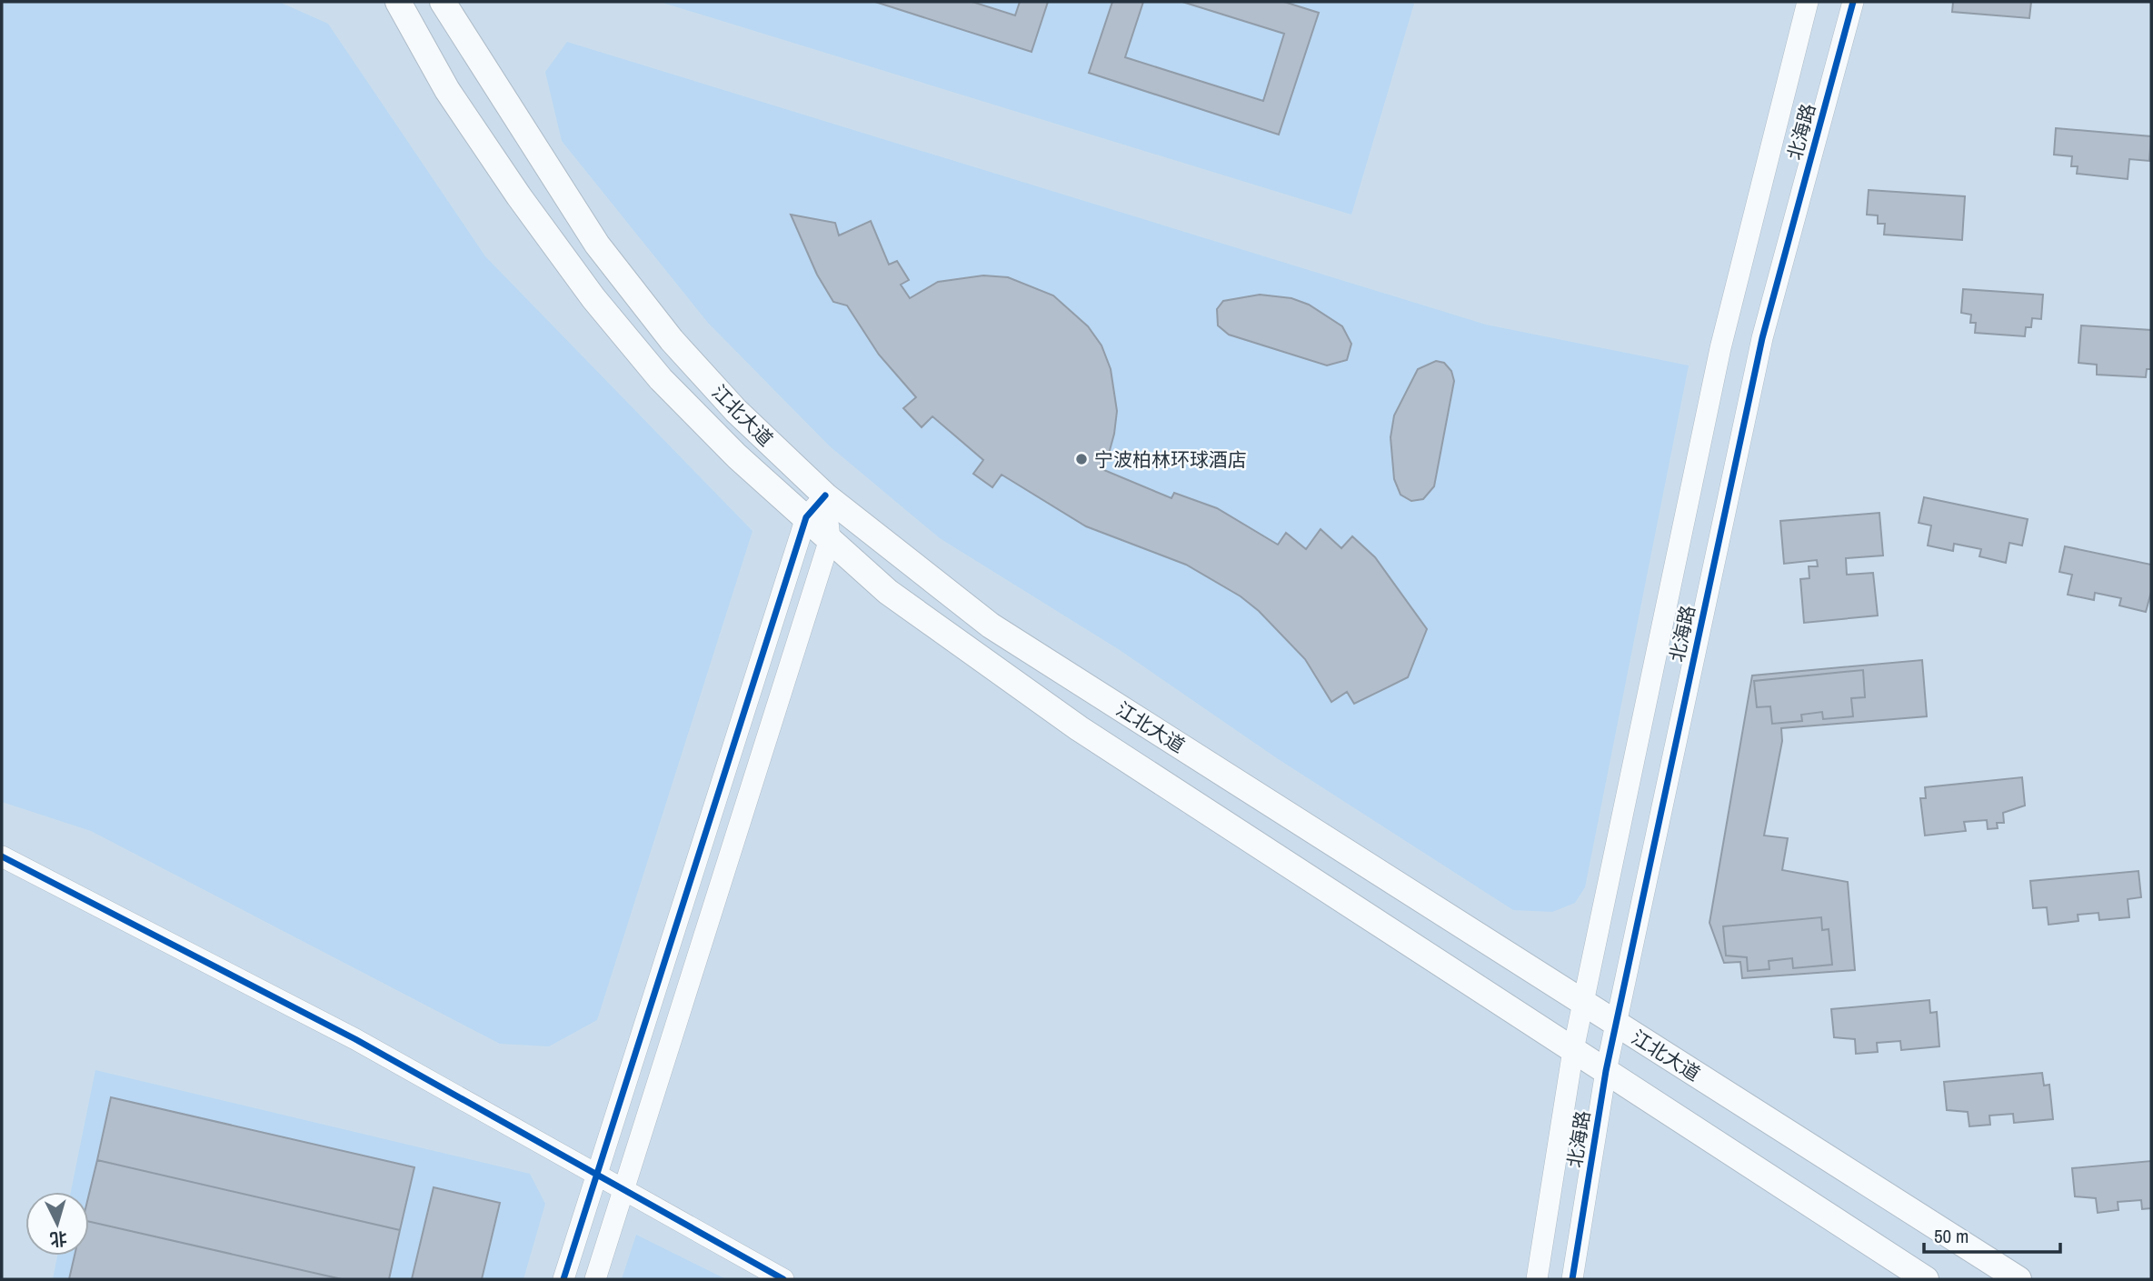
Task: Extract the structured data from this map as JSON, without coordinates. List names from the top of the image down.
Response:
{
  "streets": {
    "main road": ["江北大道"],
    "street": ["北海路"]
  },
  "crossings": [
    ["北海路", "江北大道"]
  ],
  "places": ["宁波柏林环球酒店"],
  "scale_bar": "50 m",
  "north": "bottom"
}
